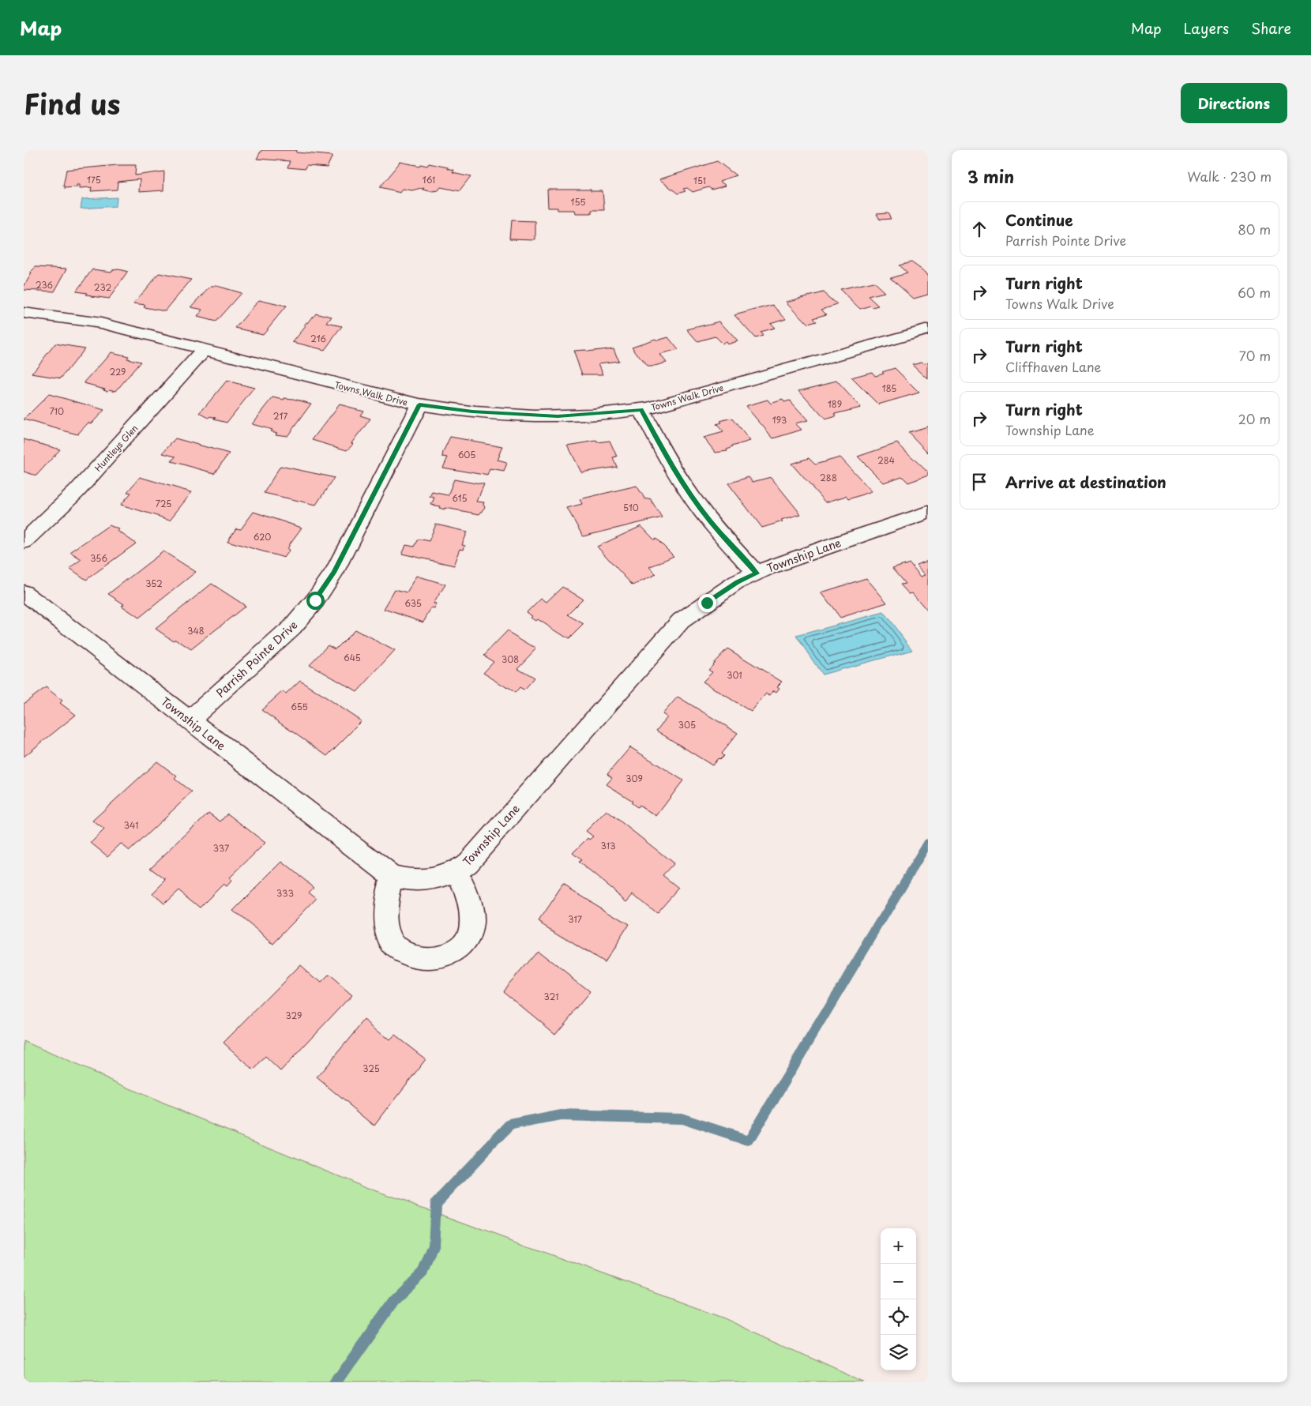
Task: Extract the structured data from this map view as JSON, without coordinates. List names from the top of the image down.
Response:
{
  "streets": {
    "street": [
      "Towns Walk Drive",
      "Huntleys Glen",
      "Township Lane",
      "Parrish Pointe Drive"
    ]
  },
  "crossings": [
    ["Towns Walk Drive", "Huntleys Glen"],
    ["Towns Walk Drive", "Parrish Pointe Drive"],
    ["Township Lane", "Parrish Pointe Drive"]
  ],
  "house_numbers": [
    "175",
    "161",
    "151",
    "155",
    "236",
    "232",
    "216",
    "229",
    "185",
    "189",
    "710",
    "217",
    "193",
    "605",
    "284",
    "288",
    "615",
    "725",
    "510",
    "620",
    "356",
    "352",
    "635",
    "348",
    "645",
    "308",
    "301",
    "655",
    "305",
    "309",
    "341",
    "313",
    "337",
    "333",
    "317",
    "321",
    "329",
    "325"
  ],
  "page": {
    "header": "Map",
    "nav": ["Map", "Layers", "Share"],
    "title": "Find us",
    "buttons": "Directions",
    "heading": ["3 min", "Walk · 230 m"],
    "list": [
      ["Continue", "Parrish Pointe Drive", "80 m"],
      ["Turn right", "Towns Walk Drive", "60 m"],
      ["Turn right", "Cliffhaven Lane", "70 m"],
      ["Turn right", "Township Lane", "20 m"],
      "Arrive at destination"
    ],
    "map_buttons": ["+", "−"]
  }
}
